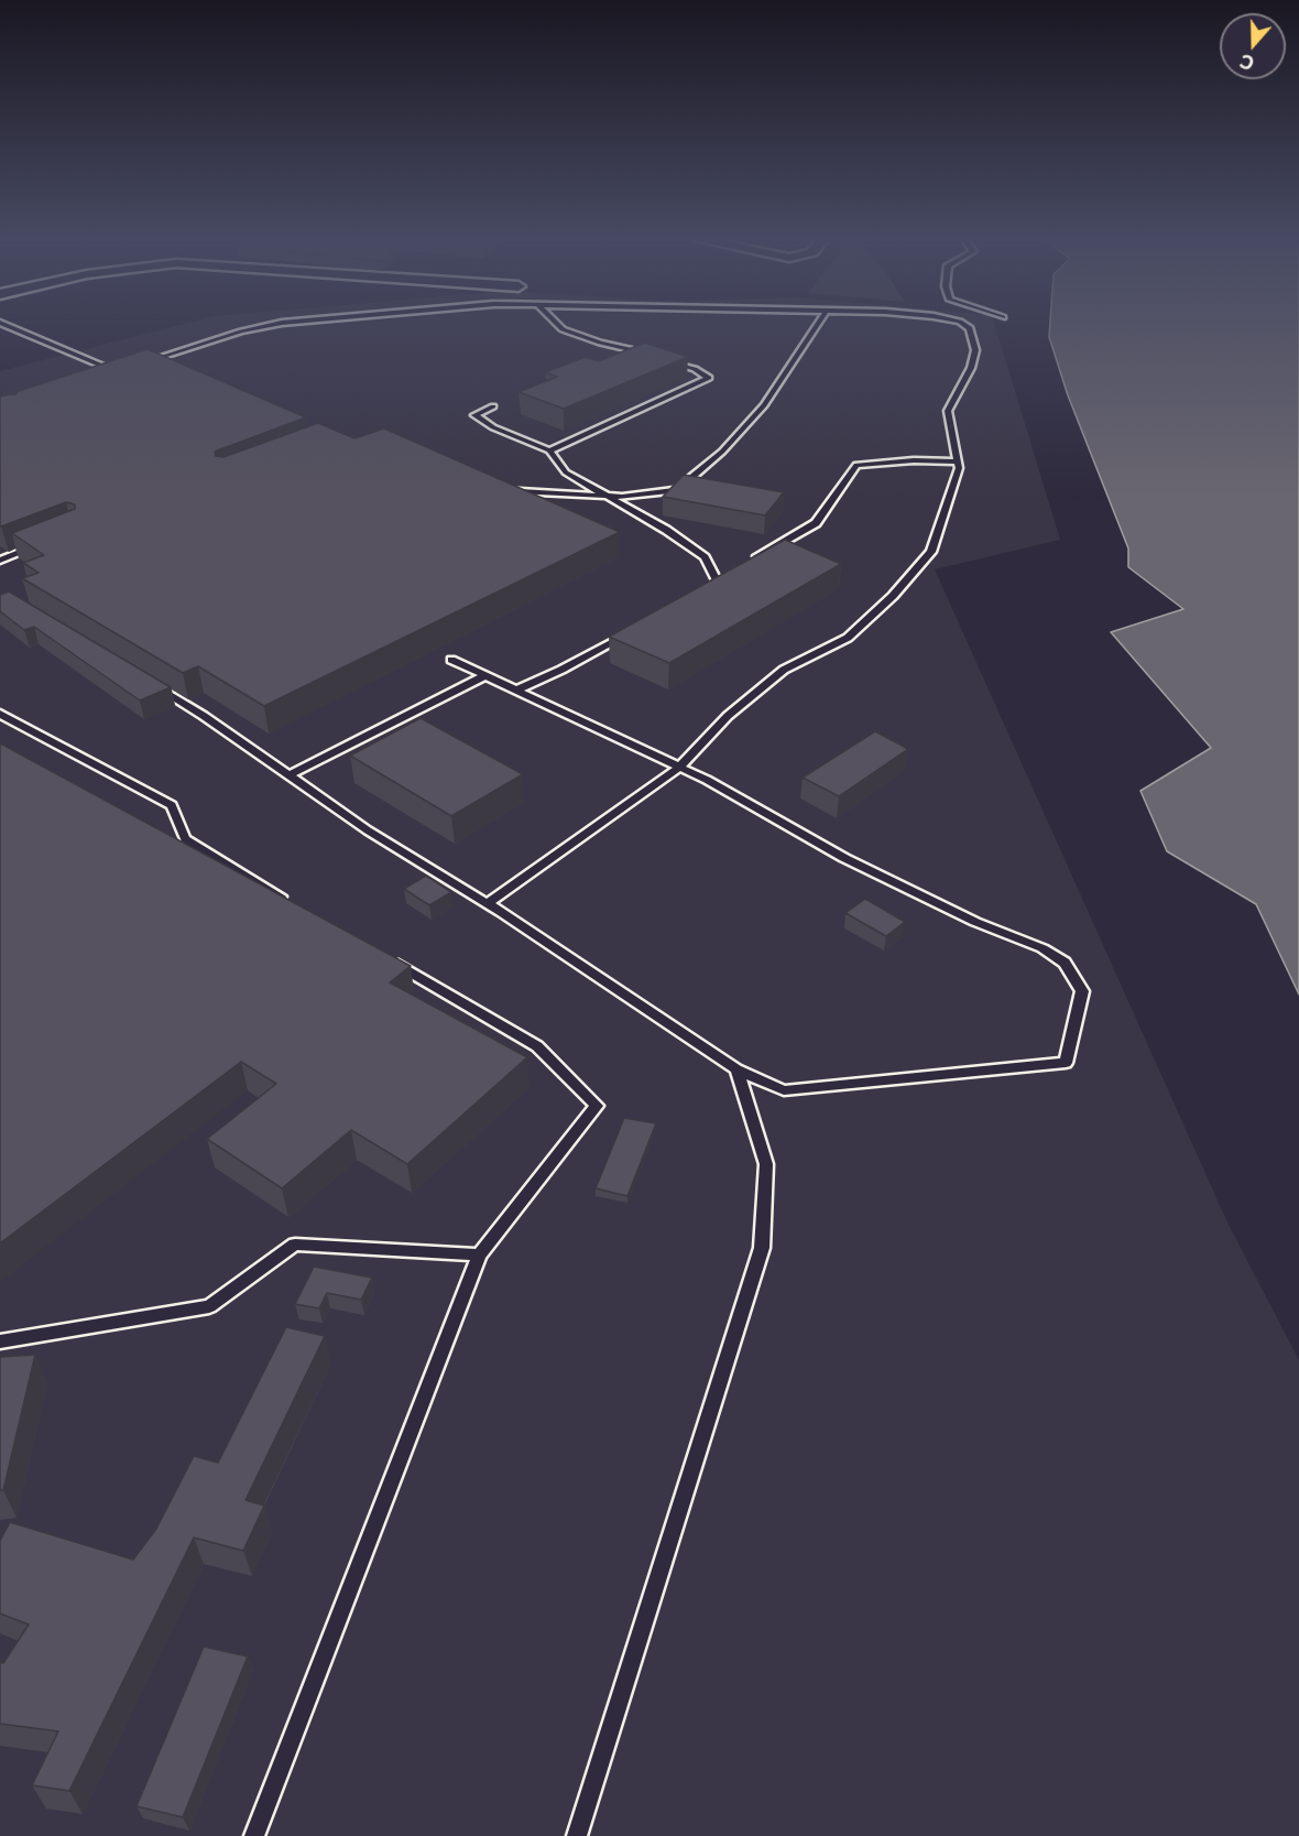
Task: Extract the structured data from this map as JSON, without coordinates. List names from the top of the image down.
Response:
{
  "north": "bottom"
}
